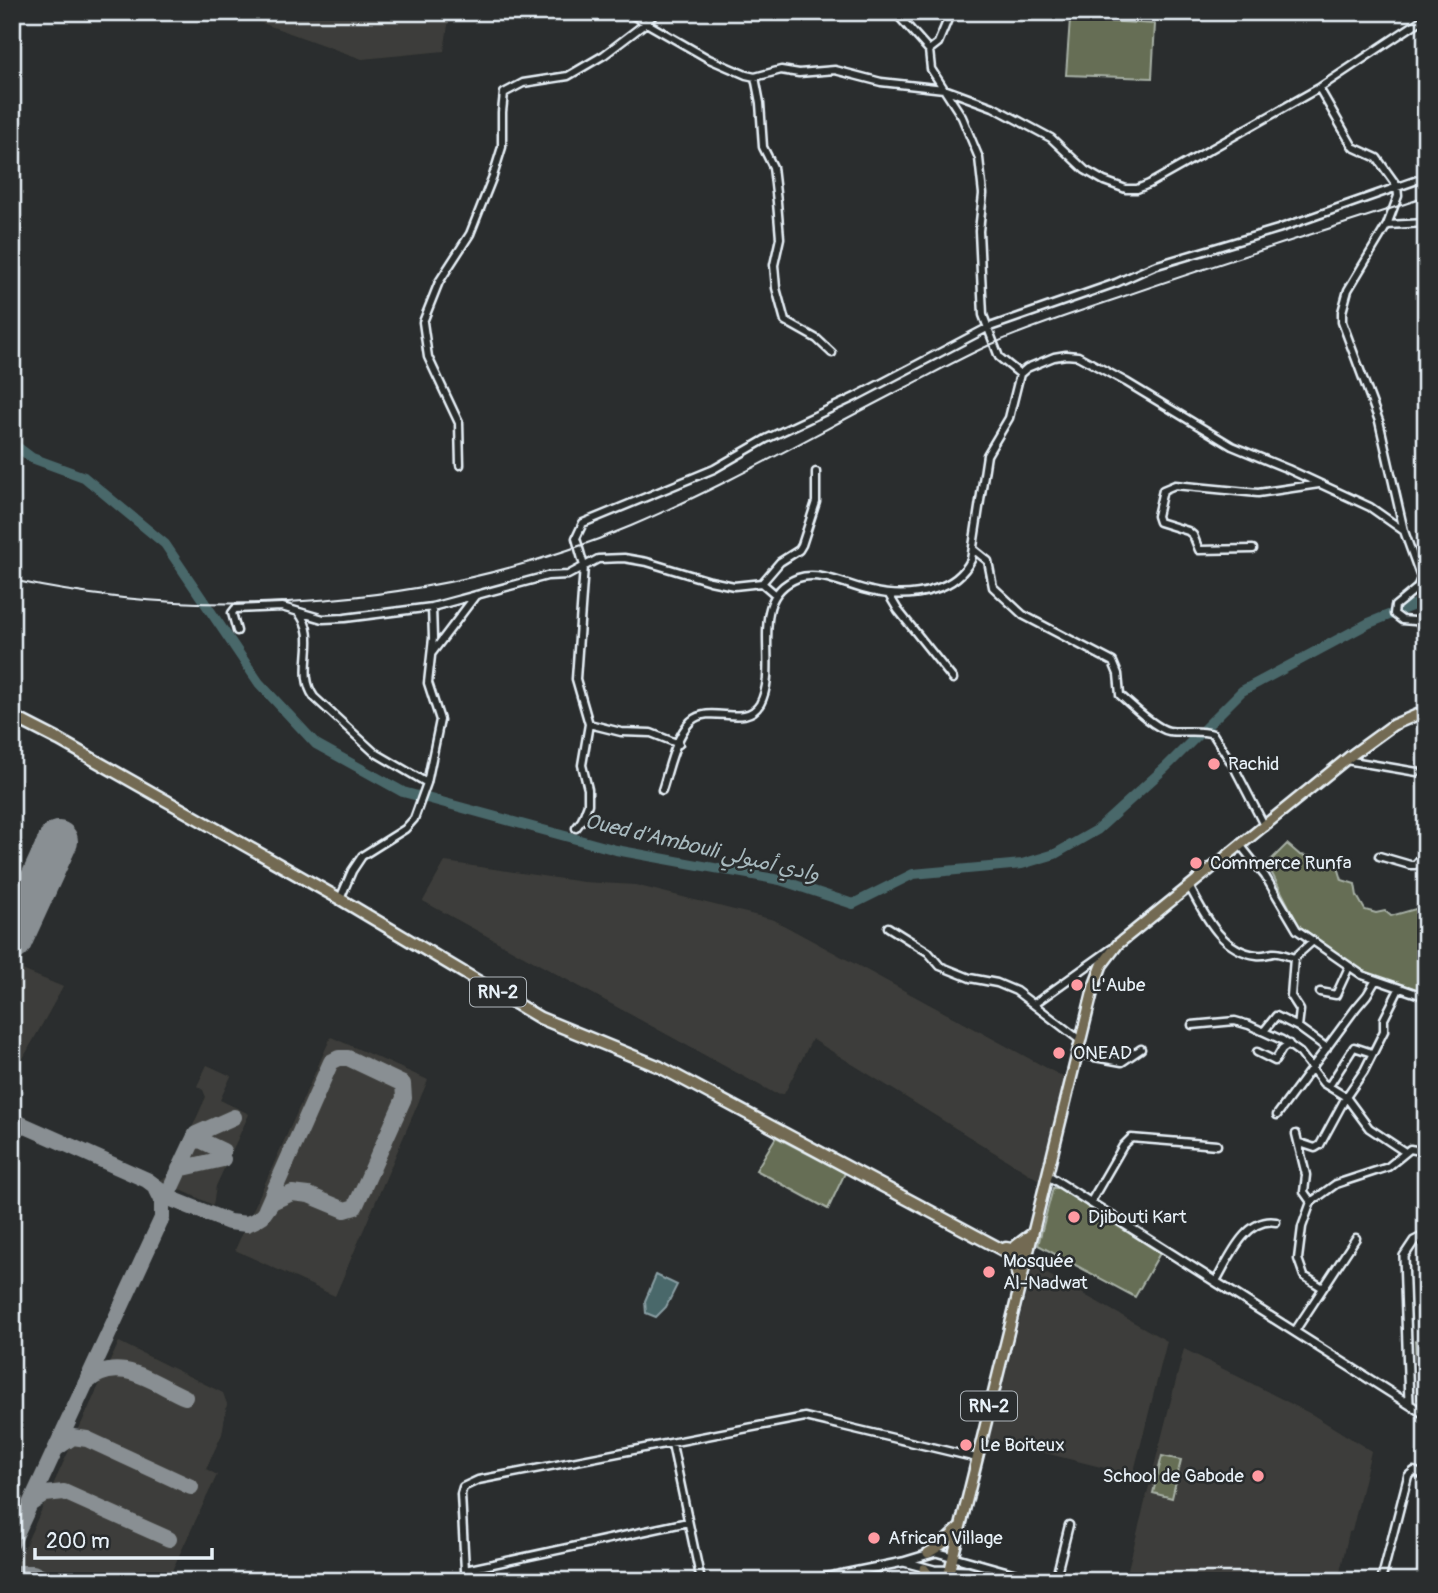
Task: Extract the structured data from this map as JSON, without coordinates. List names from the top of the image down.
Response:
{
  "streets": {
    "highway": ["RN-2"]
  },
  "water": ["Oued d'Ambouli وادي أمبولي"],
  "places": [
    "Rachid",
    "Commerce Runfa",
    "L'Aube",
    "ONEAD",
    "Djibouti Kart",
    "Mosquée Al-Nadwat",
    "Le Boiteux",
    "School de Gabode",
    "African Village"
  ],
  "scale_bar": "200 m"
}
